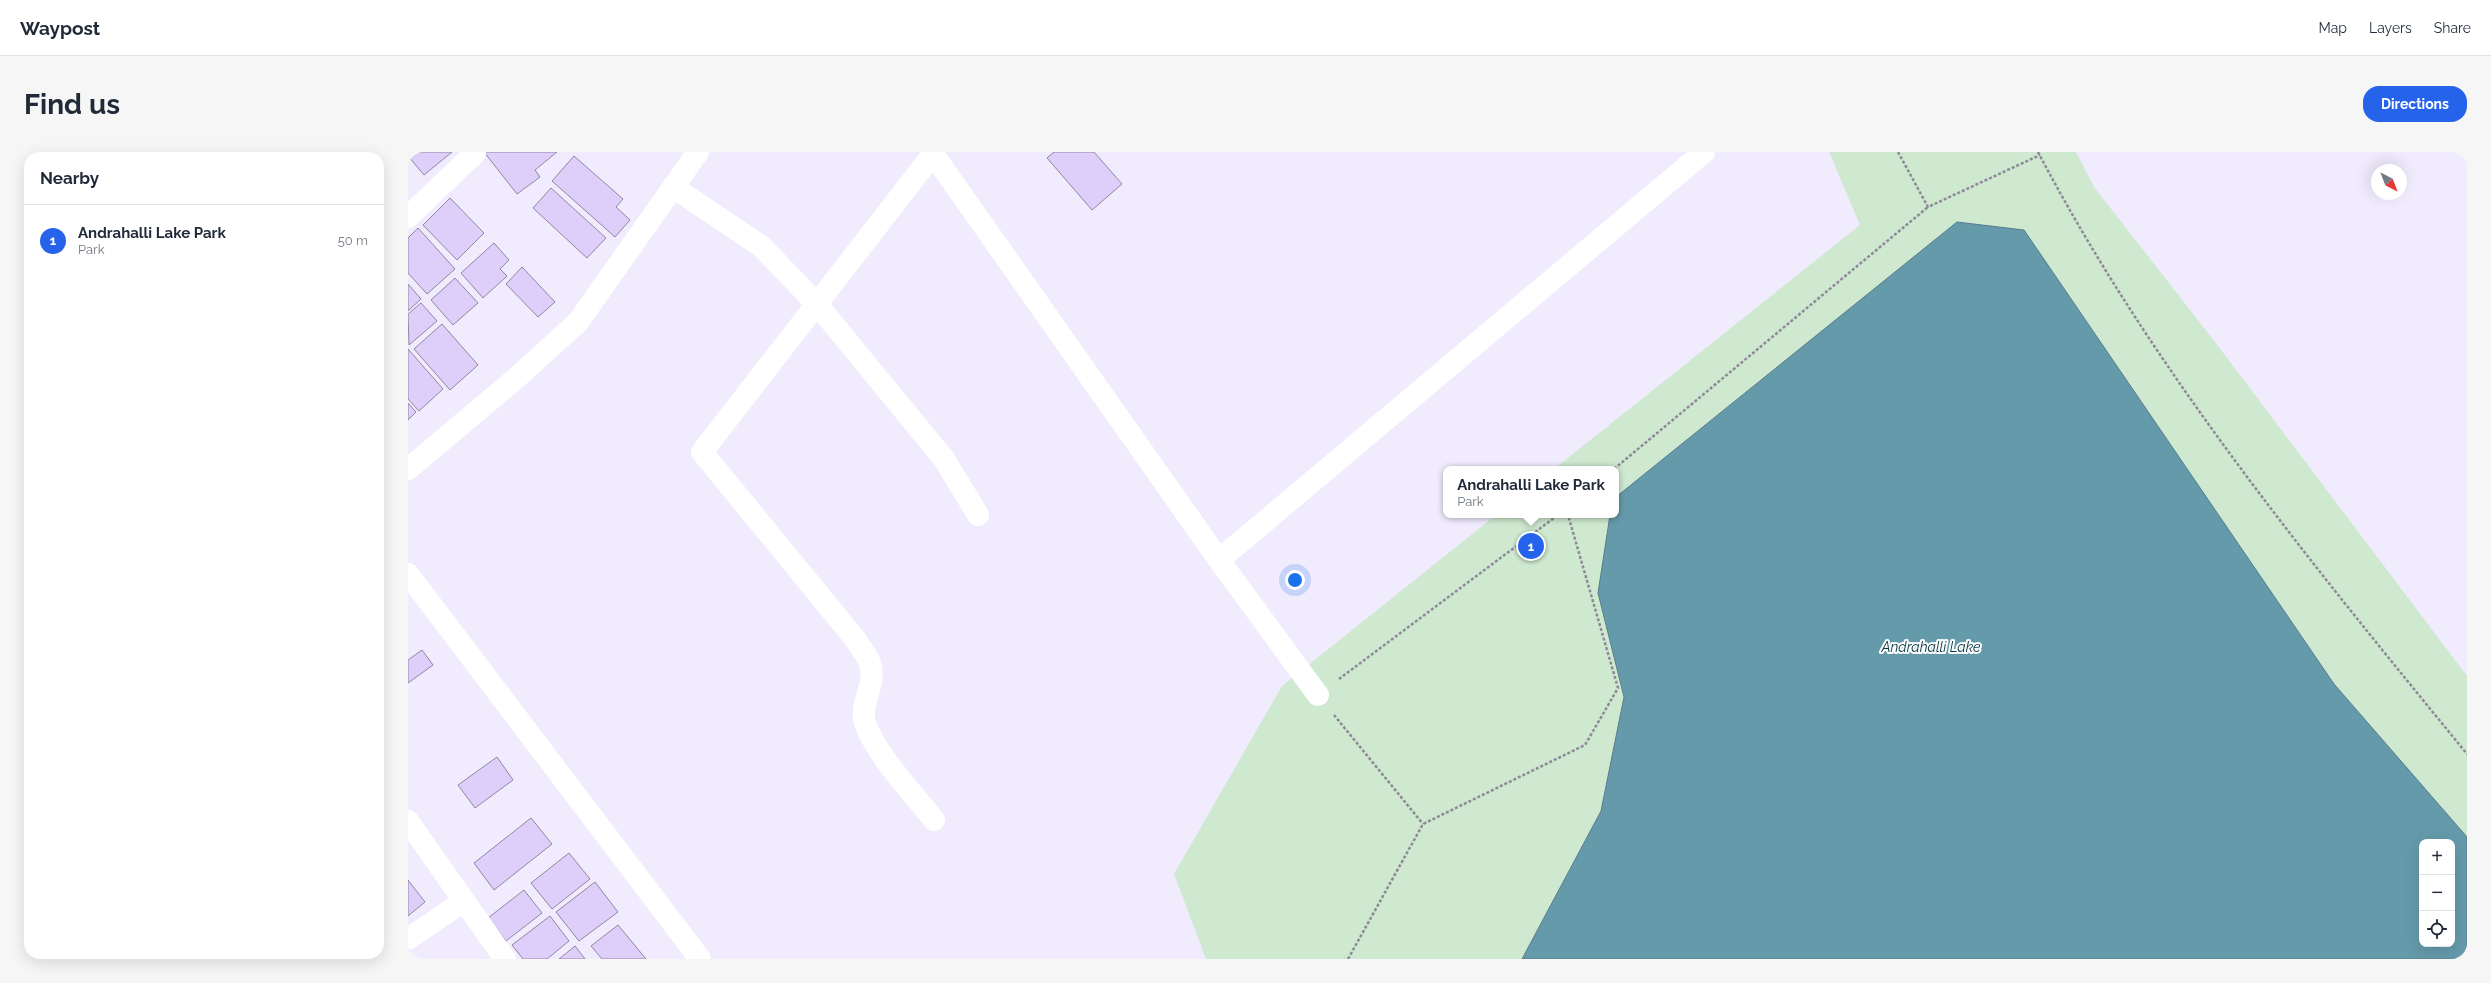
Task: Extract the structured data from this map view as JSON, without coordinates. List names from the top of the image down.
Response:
{
  "water": ["Andrahalli Lake"],
  "north": "bottom right",
  "page": {
    "header": "Waypost",
    "nav": ["Map", "Layers", "Share"],
    "buttons": "Directions",
    "title": "Find us",
    "heading": "Nearby",
    "list": [
      {
        "mark": "1",
        "name": "Andrahalli Lake Park",
        "note": "Park",
        "value": "50 m"
      }
    ],
    "popup": ["Andrahalli Lake Park", "Park"],
    "pins": "1",
    "map_buttons": ["+", "−"]
  }
}
